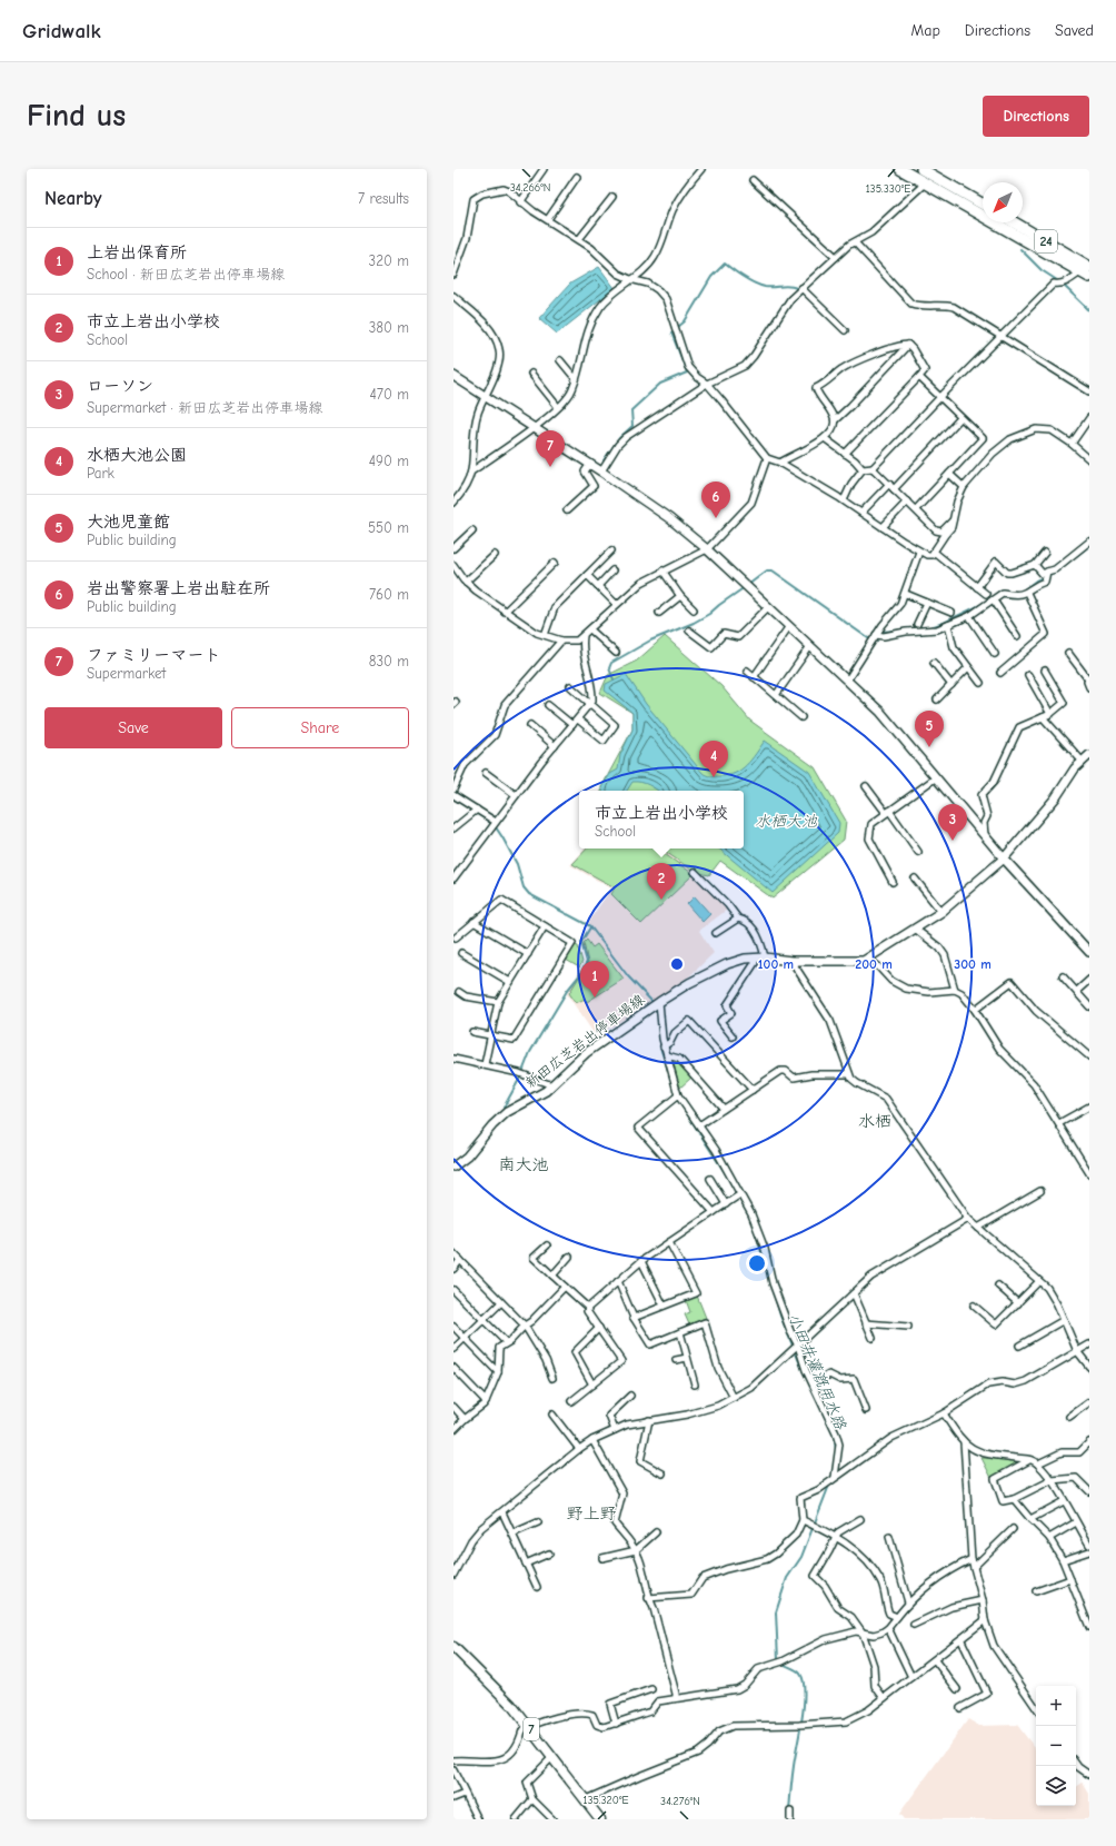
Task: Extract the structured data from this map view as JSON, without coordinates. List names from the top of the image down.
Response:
{
  "streets": {
    "highway": ["24"],
    "main road": ["7"],
    "street": ["新田広芝岩出停車場線"]
  },
  "districts": ["水栖", "南大池", "野上野"],
  "water": ["水栖大池", "小田井灌漑用水路"],
  "north": "bottom left",
  "page": {
    "header": "Gridwalk",
    "nav": ["Map", "Directions", "Saved"],
    "buttons": [
      "Directions",
      ["Save", "Share"]
    ],
    "title": "Find us",
    "heading": ["Nearby", "7 results"],
    "list": [
      {
        "mark": "1",
        "name": "上岩出保育所",
        "note": "School · 新田広芝岩出停車場線",
        "value": "320 m"
      },
      {
        "mark": "2",
        "name": "市立上岩出小学校",
        "note": "School",
        "value": "380 m"
      },
      {
        "mark": "3",
        "name": "ローソン",
        "note": "Supermarket · 新田広芝岩出停車場線",
        "value": "470 m"
      },
      {
        "mark": "4",
        "name": "水栖大池公園",
        "note": "Park",
        "value": "490 m"
      },
      {
        "mark": "5",
        "name": "大池児童館",
        "note": "Public building",
        "value": "550 m"
      },
      {
        "mark": "6",
        "name": "岩出警察署上岩出駐在所",
        "note": "Public building",
        "value": "760 m"
      },
      {
        "mark": "7",
        "name": "ファミリーマート",
        "note": "Supermarket",
        "value": "830 m"
      }
    ],
    "pins": [
      "7",
      "6",
      "5",
      "4",
      "3",
      "2",
      "1"
    ],
    "popup": ["市立上岩出小学校", "School"],
    "map_buttons": ["+", "−"]
  },
  "coordinates": [
    "34.266°N",
    "135.330°E",
    "135.320°E",
    "34.276°N"
  ],
  "rings": ["100 m", "200 m", "300 m"]
}
